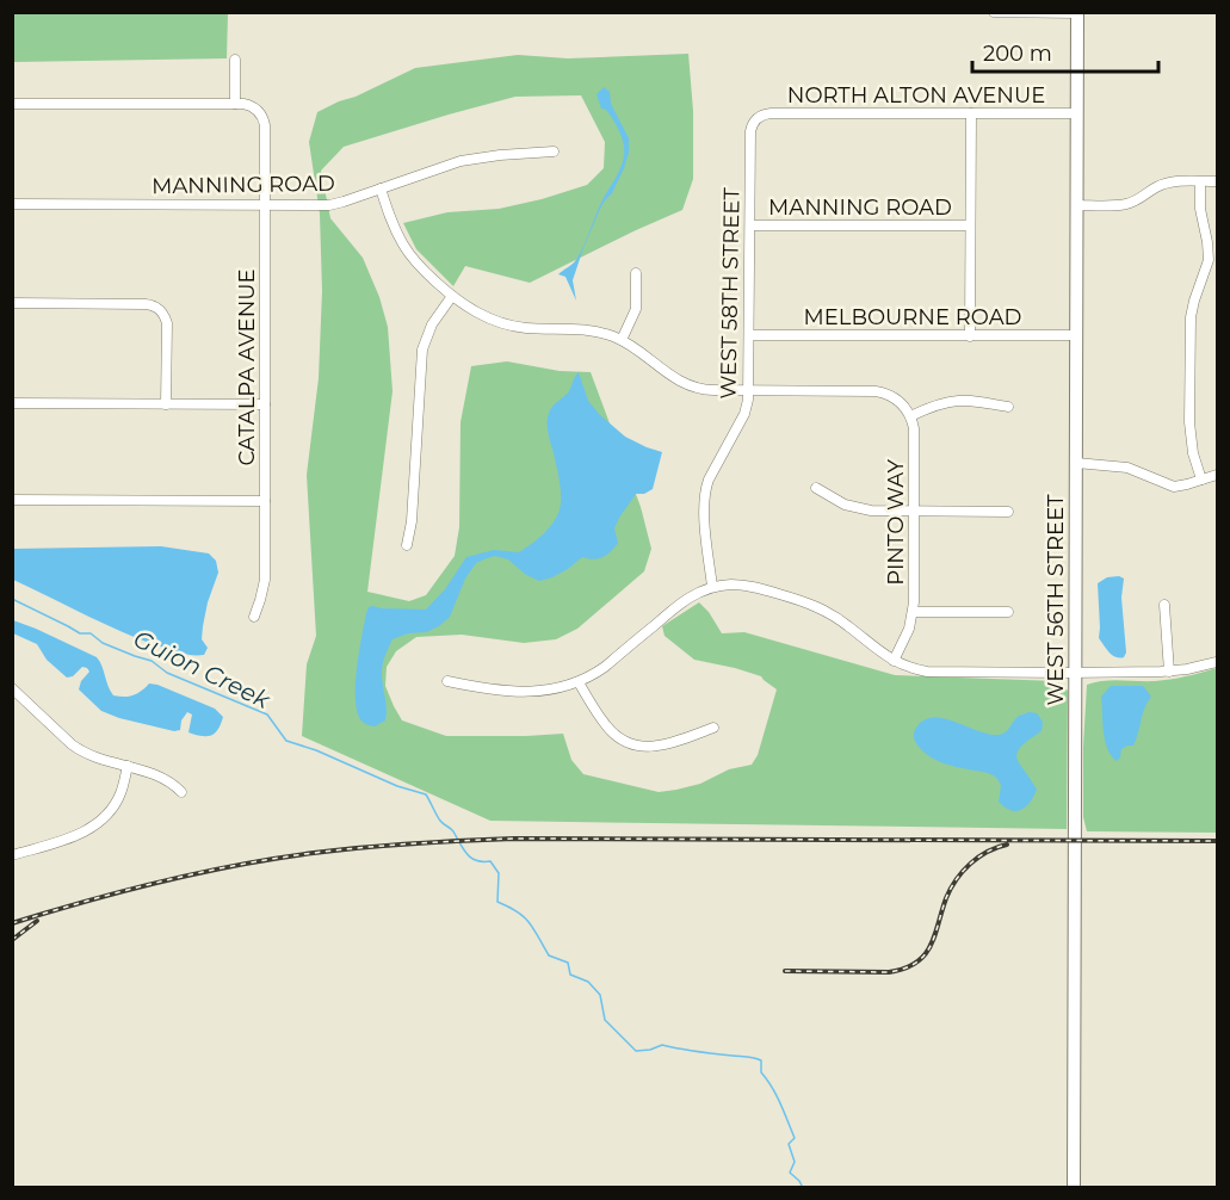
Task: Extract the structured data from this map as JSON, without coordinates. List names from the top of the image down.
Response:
{
  "streets": {
    "main road": ["WEST 56TH STREET"],
    "street": [
      "NORTH ALTON AVENUE",
      "MANNING ROAD",
      "WEST 58TH STREET",
      "MELBOURNE ROAD",
      "CATALPA AVENUE",
      "PINTO WAY"
    ]
  },
  "crossings": [
    ["NORTH ALTON AVENUE", "WEST 58TH STREET"],
    ["NORTH ALTON AVENUE", "WEST 56TH STREET"],
    ["MANNING ROAD", "WEST 58TH STREET"],
    ["MANNING ROAD", "CATALPA AVENUE"],
    ["WEST 58TH STREET", "MELBOURNE ROAD"],
    ["MELBOURNE ROAD", "WEST 56TH STREET"]
  ],
  "water": ["Guion Creek"],
  "scale_bar": "200 m"
}
